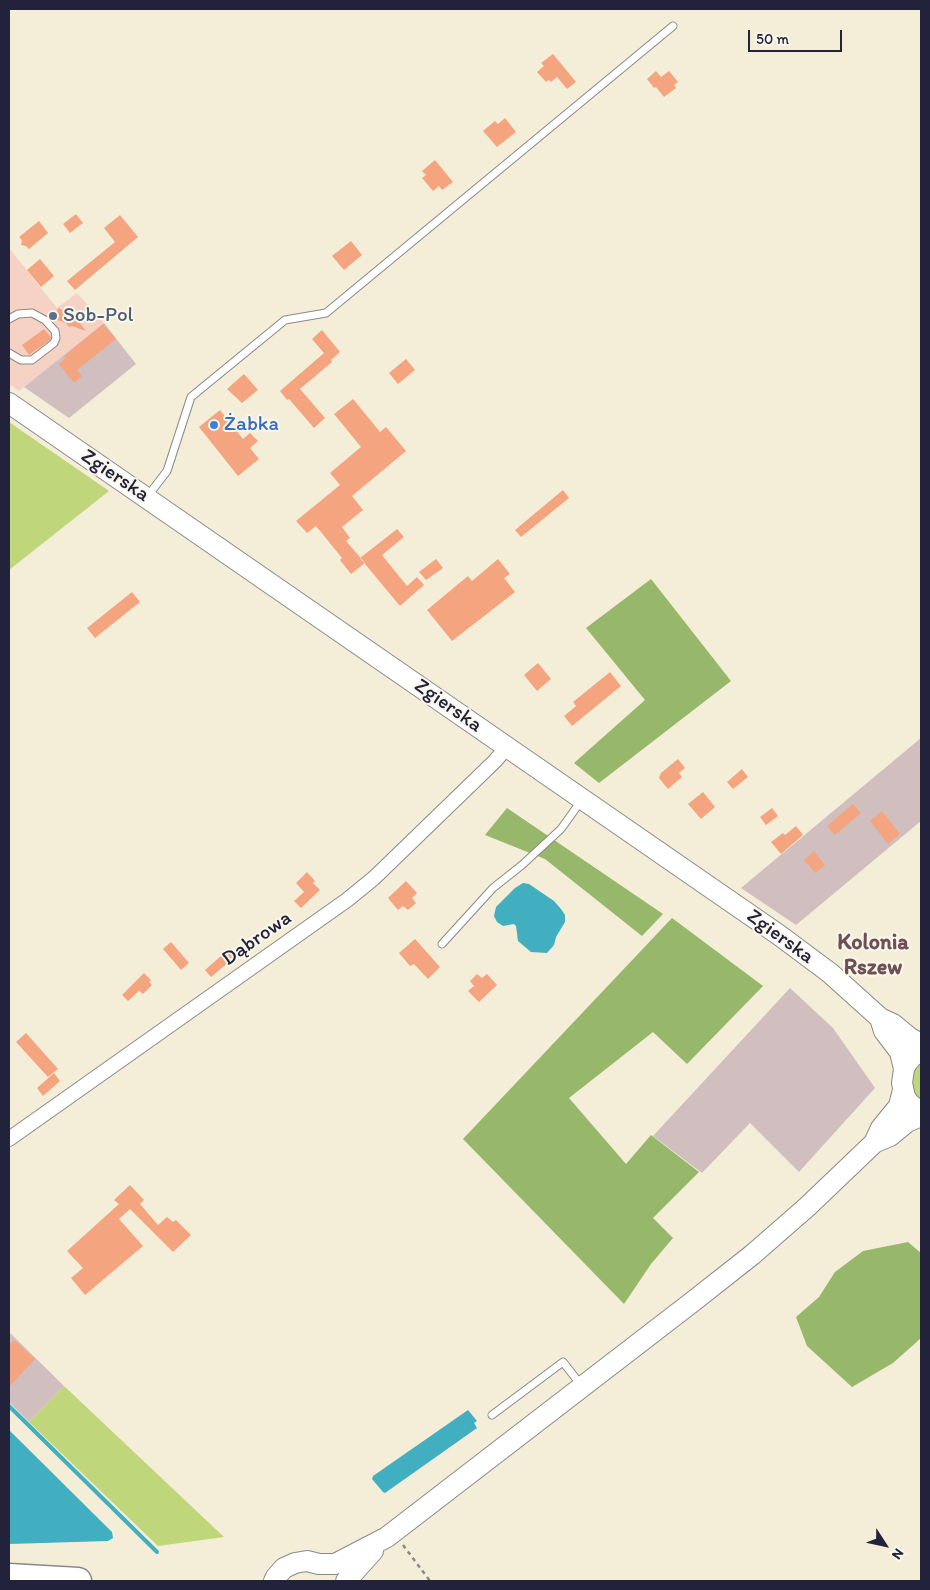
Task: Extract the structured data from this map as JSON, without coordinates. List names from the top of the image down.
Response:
{
  "streets": {
    "main road": ["Zgierska"],
    "street": ["Dąbrowa"]
  },
  "crossings": [
    ["Zgierska", "Dąbrowa"]
  ],
  "districts": ["Kolonia Rszew"],
  "places": ["Sob-Pol", "Żabka"],
  "scale_bar": "50 m",
  "north": "bottom right"
}
